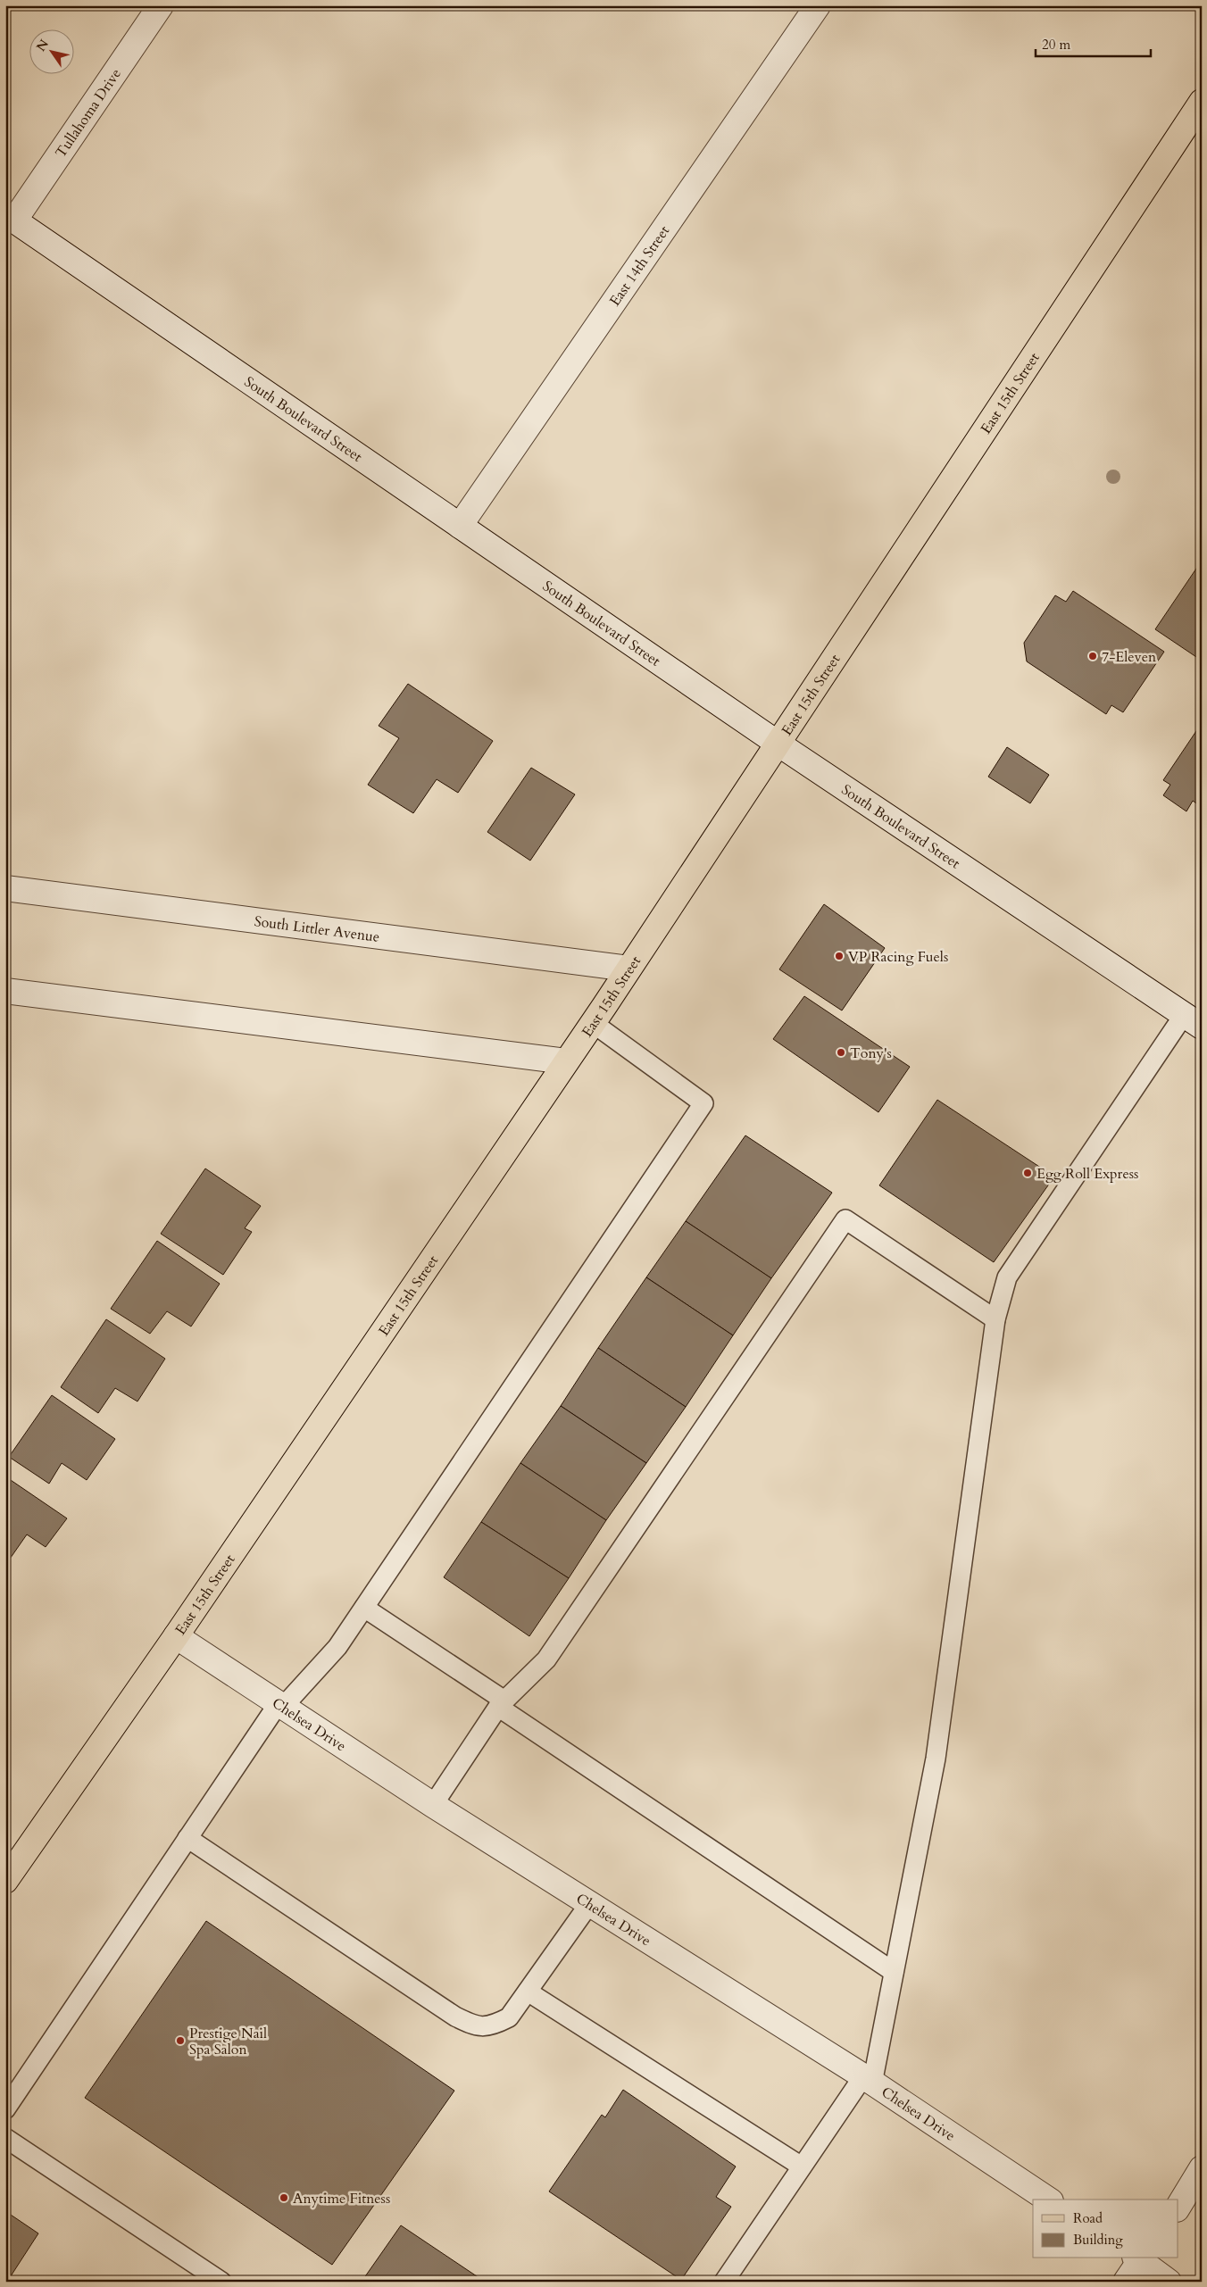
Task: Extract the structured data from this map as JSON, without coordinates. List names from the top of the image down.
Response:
{
  "streets": {
    "main road": ["East 15th Street"],
    "street": [
      "Tullahoma Drive",
      "East 14th Street",
      "South Boulevard Street",
      "South Littler Avenue",
      "Chelsea Drive"
    ]
  },
  "crossings": [
    ["Tullahoma Drive", "South Boulevard Street"],
    ["East 14th Street", "South Boulevard Street"],
    ["East 15th Street", "South Boulevard Street"],
    ["East 15th Street", "South Littler Avenue"],
    ["East 15th Street", "Chelsea Drive"]
  ],
  "places": [
    "7-Eleven",
    "VP Racing Fuels",
    "Tony's",
    "Egg Roll Express",
    "Prestige Nail Spa Salon",
    "Anytime Fitness"
  ],
  "legend": ["Road", "Building"],
  "scale_bar": "20 m",
  "north": "top left"
}
